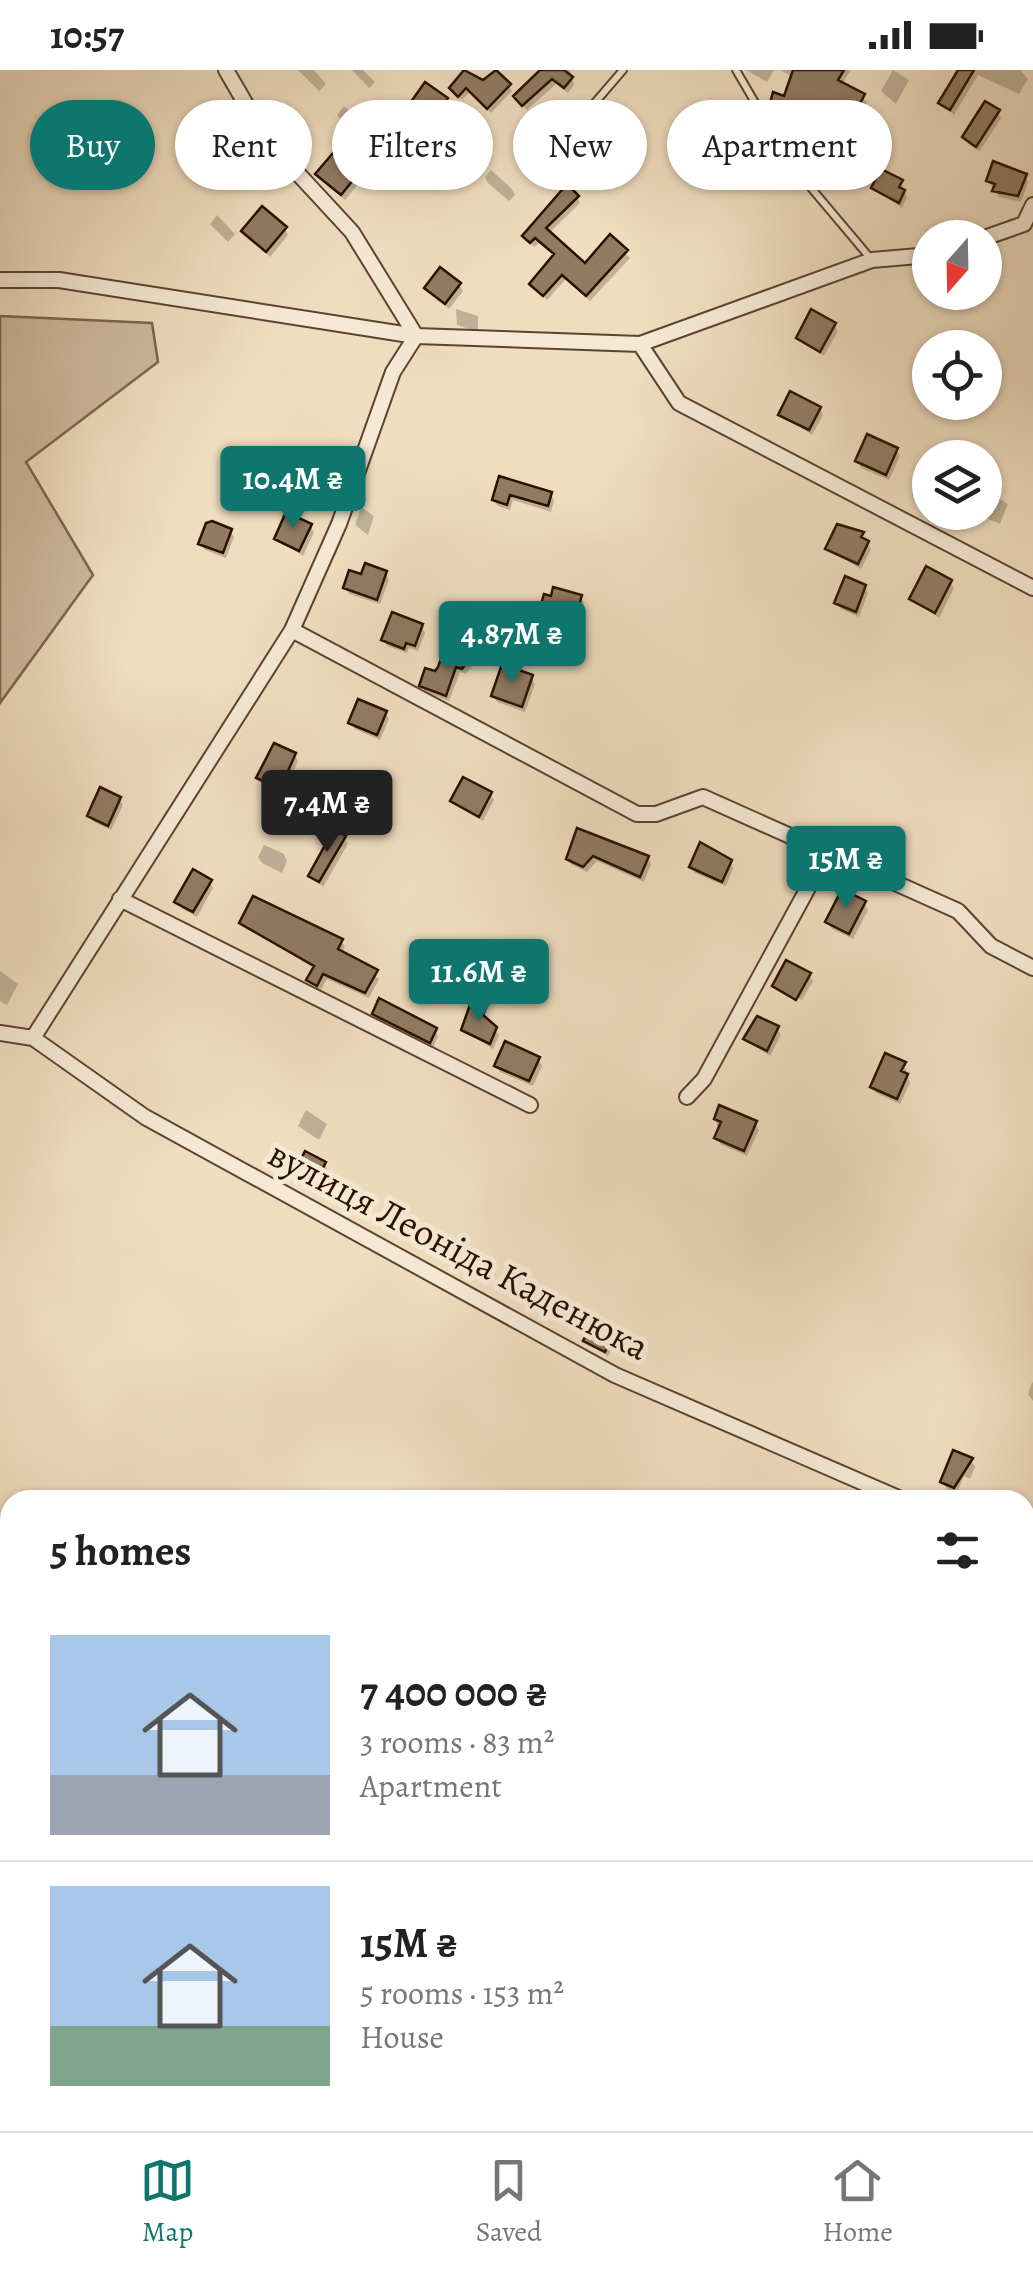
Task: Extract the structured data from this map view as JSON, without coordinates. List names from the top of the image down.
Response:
{
  "streets": {
    "street": ["вулиця Леоніда Каденюка"]
  },
  "north": "bottom",
  "page": {
    "status": "10:57",
    "chip": [
      "Buy",
      "Rent",
      "Filters",
      "New",
      "Apartment"
    ],
    "price": [
      "10.4M ₴",
      "4.87M ₴",
      "7.4M ₴",
      "15M ₴",
      "11.6M ₴"
    ],
    "heading": "5 homes",
    "list": [
      {
        "name": "7 400 000 ₴",
        "note": "3 rooms · 83 m² · Apartment"
      },
      {
        "name": "15M ₴",
        "note": "5 rooms · 153 m² · House"
      }
    ],
    "tabs": ["Map", "Saved", "Home"]
  }
}
